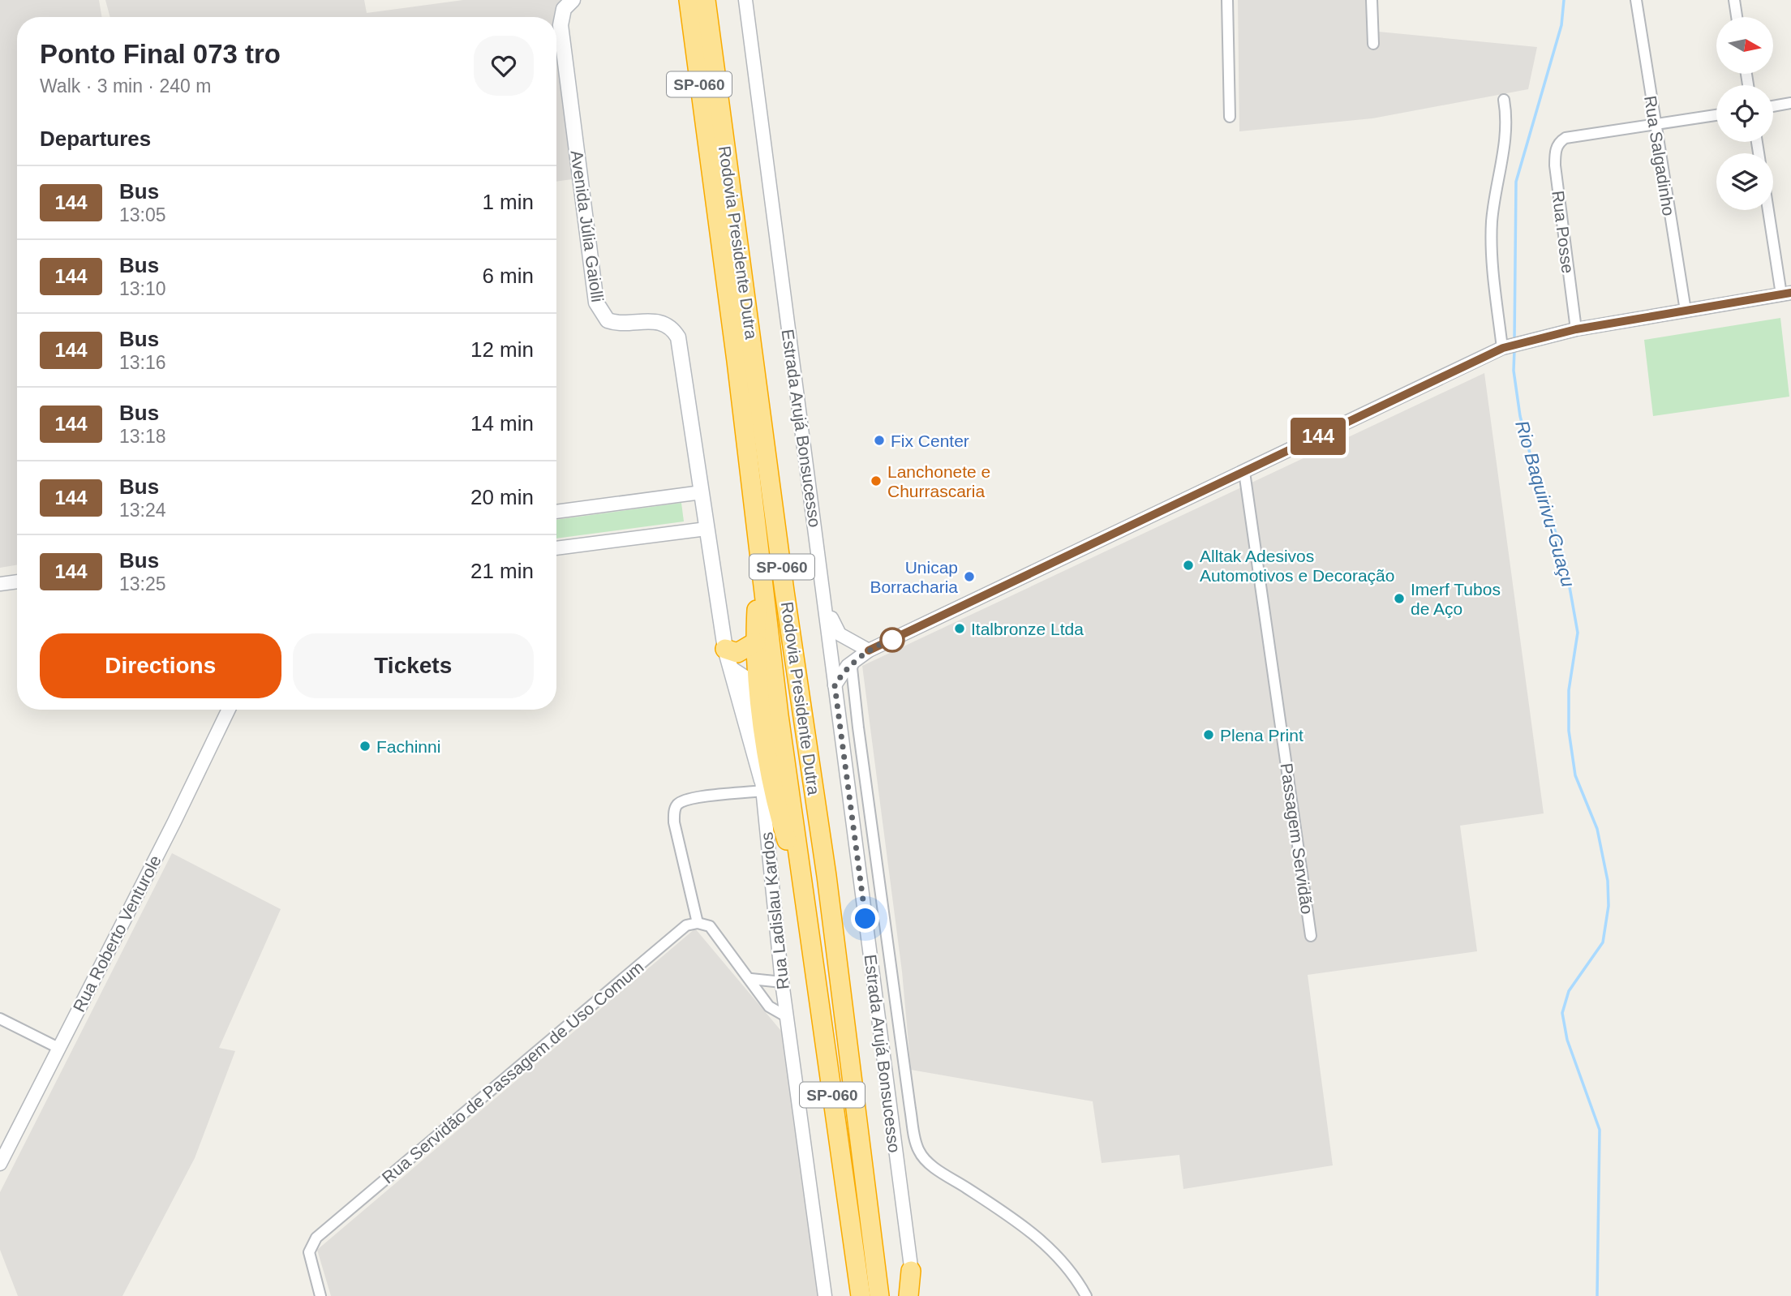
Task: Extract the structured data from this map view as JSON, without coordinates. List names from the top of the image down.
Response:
{
  "streets": {
    "highway": ["SP-060", "Rodovia Presidente Dutra"],
    "main road": ["Avenida Júlia Gaiolli"],
    "street": [
      "Rua Salgadinho",
      "Rua Posse",
      "Estrada Arujá Bonsucesso",
      "Passagem Servidão",
      "Rua Ladislau Kardos",
      "Rua Roberto Venturole",
      "Rua Servidão de Passagem de Uso Comum"
    ]
  },
  "crossings": [
    ["Rua Salgadinho", "Rua Posse"]
  ],
  "water": ["Rio Baquirivu-Guaçu"],
  "places": [
    "Fix Center",
    "Lanchonete e Churrascaria",
    "Alltak Adesivos Automotivos e Decoração",
    "Unicap Borracharia",
    "Imerf Tubos de Aço",
    "Italbronze Ltda",
    "Plena Print",
    "Fachinni"
  ],
  "lines": ["bus line 144"],
  "north": "right",
  "page": {
    "on_map": "144",
    "heading": [
      ["Ponto Final 073 tro", "Walk · 3 min · 240 m"],
      "Departures"
    ],
    "list": [
      {
        "mark": "144",
        "name": "Bus",
        "note": "13:05",
        "value": "1 min"
      },
      {
        "mark": "144",
        "name": "Bus",
        "note": "13:10",
        "value": "6 min"
      },
      {
        "mark": "144",
        "name": "Bus",
        "note": "13:16",
        "value": "12 min"
      },
      {
        "mark": "144",
        "name": "Bus",
        "note": "13:18",
        "value": "14 min"
      },
      {
        "mark": "144",
        "name": "Bus",
        "note": "13:24",
        "value": "20 min"
      },
      {
        "mark": "144",
        "name": "Bus",
        "note": "13:25",
        "value": "21 min"
      }
    ],
    "buttons": ["Directions", "Tickets"]
  }
}
